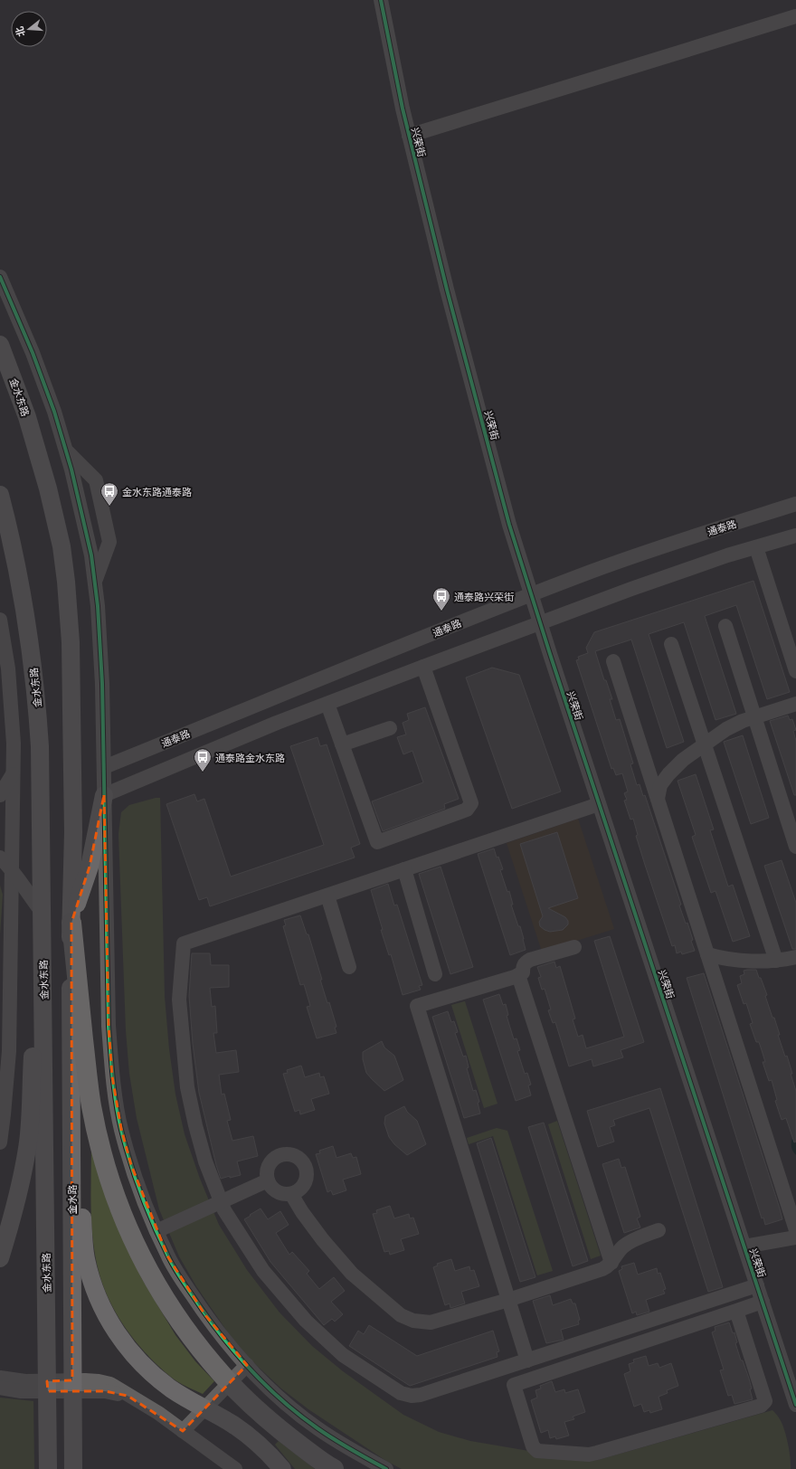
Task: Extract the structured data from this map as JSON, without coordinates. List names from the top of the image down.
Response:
{
  "streets": {
    "main road": ["金水东路", "金水路"],
    "street": ["兴荣街", "通泰路"]
  },
  "crossings": [
    ["兴荣街", "通泰路"],
    ["金水东路", "金水路"]
  ],
  "places": {
    "bus stop": ["金水东路通泰路", "通泰路兴荣街", "通泰路金水东路"]
  },
  "north": "left"
}
